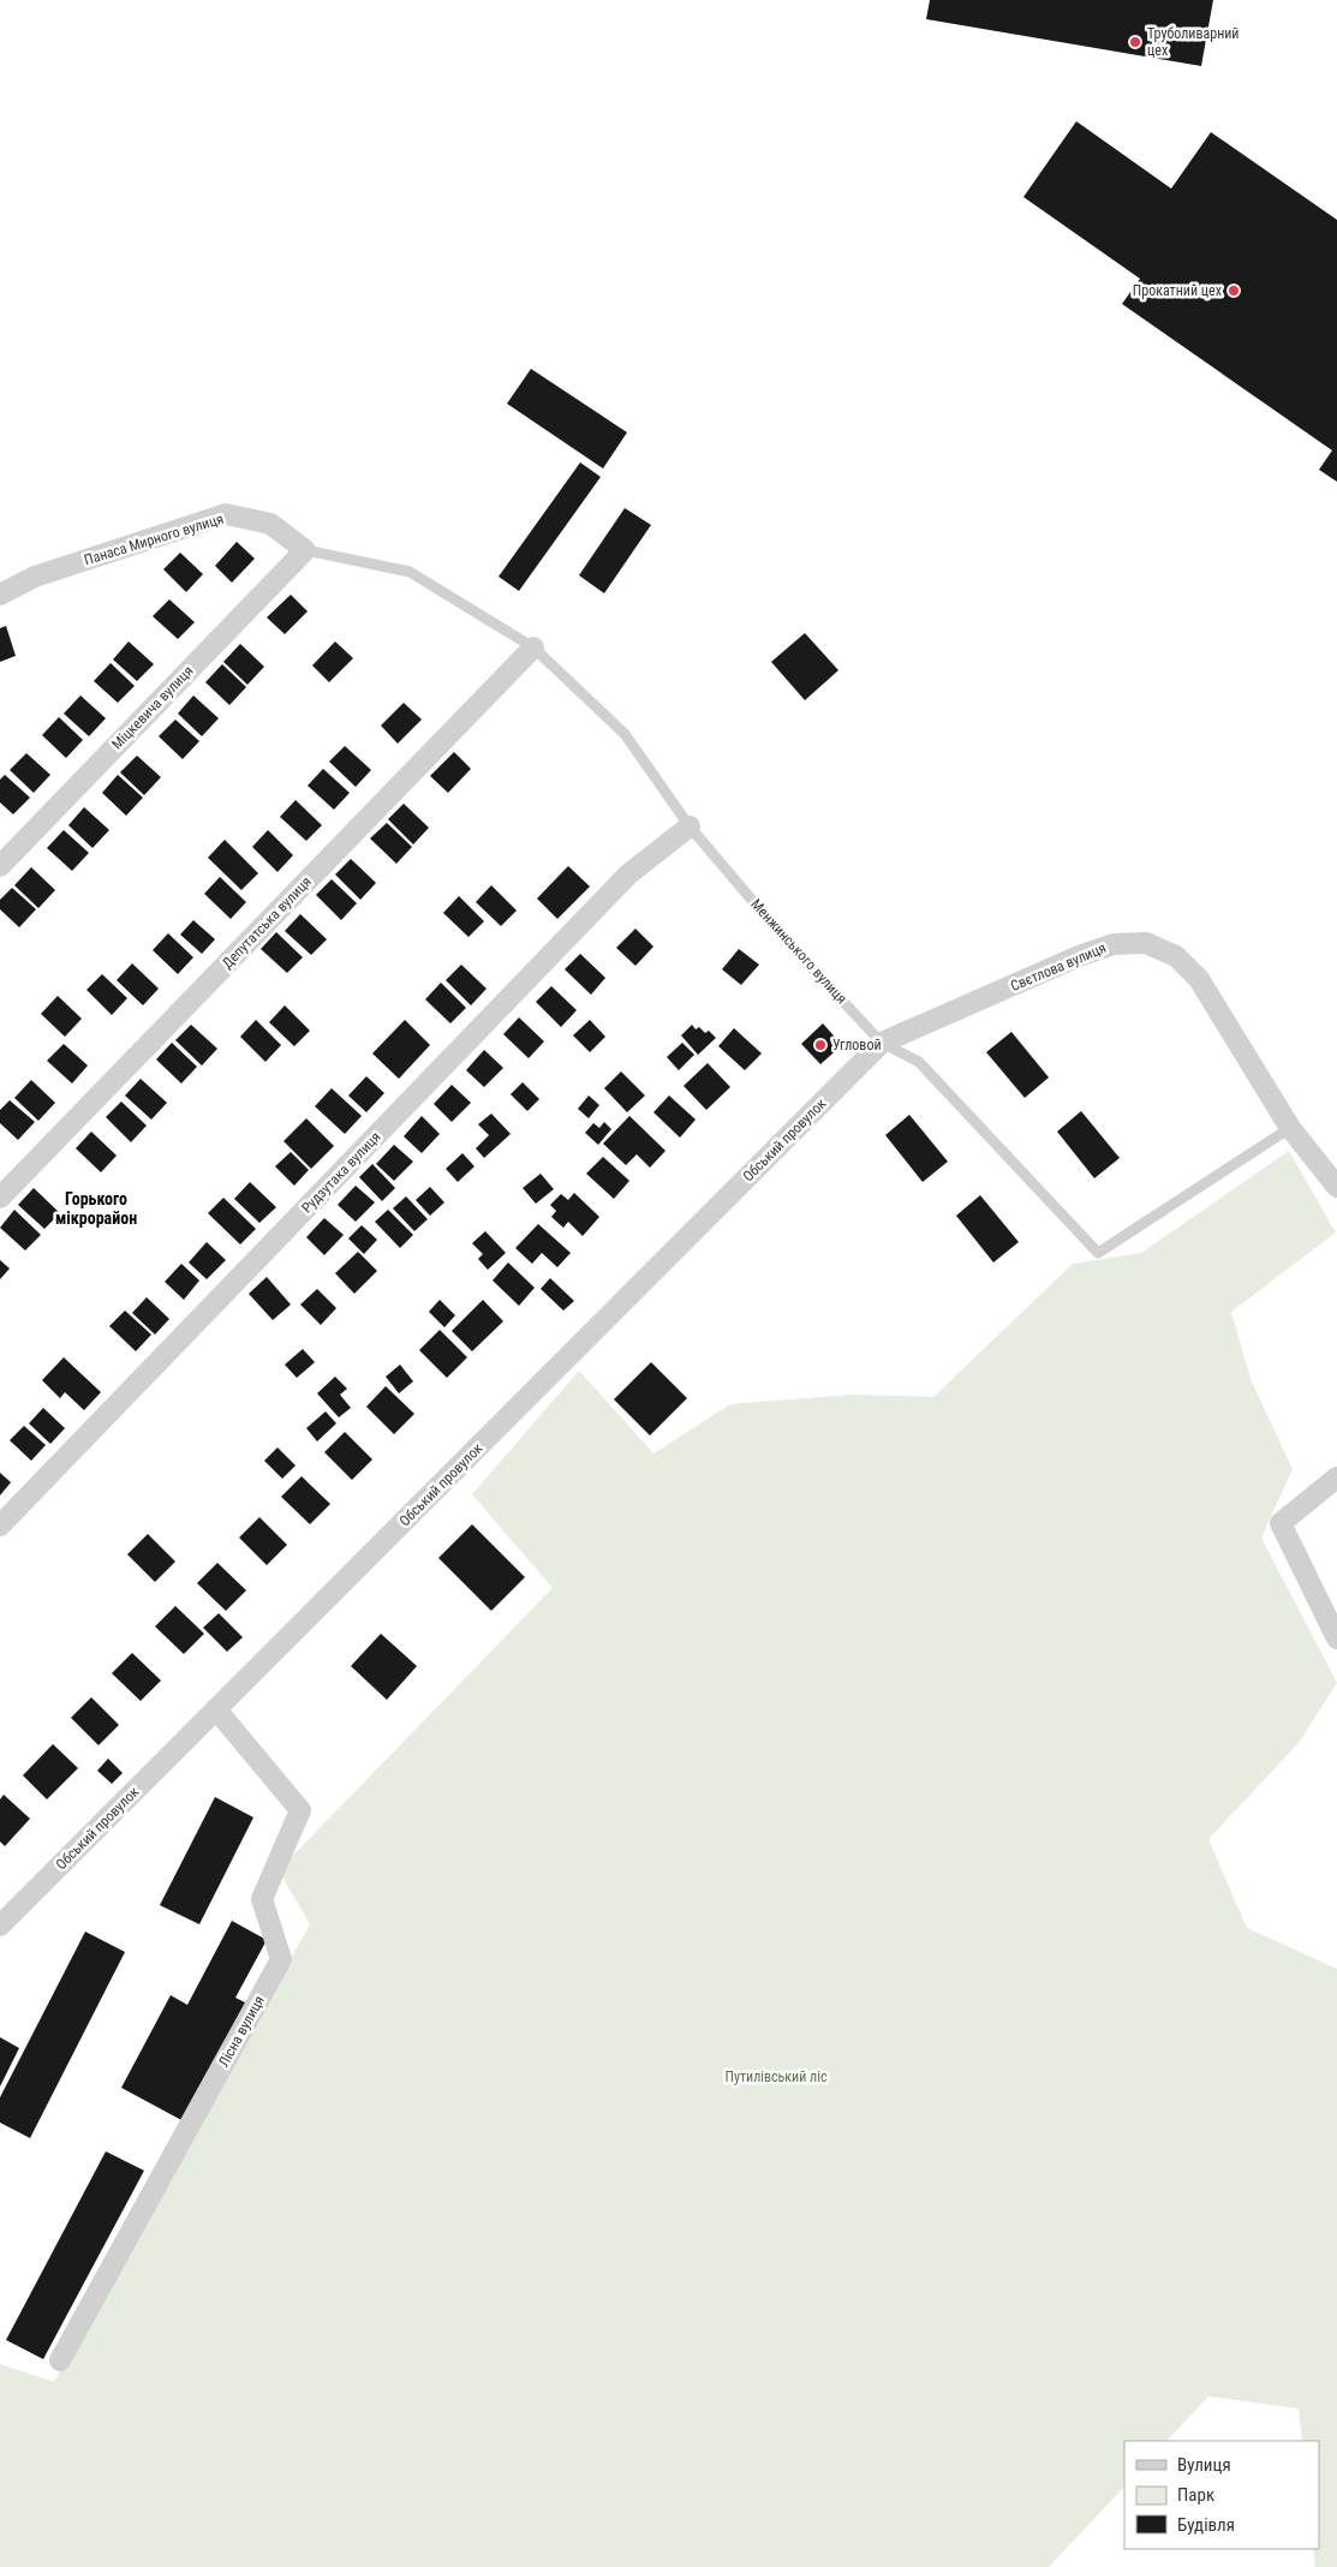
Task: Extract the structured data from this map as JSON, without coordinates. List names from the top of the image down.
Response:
{
  "streets": {
    "street": [
      "Панаса Мирного вулиця",
      "Міцкевича вулиця",
      "Депутатська вулиця",
      "Свєтлова вулиця",
      "Обський провулок",
      "Рудзутака вулиця",
      "Лісна вулиця"
    ],
    "lane": ["Менжинського вулиця"]
  },
  "crossings": [
    ["Панаса Мирного вулиця", "Міцкевича вулиця"],
    ["Панаса Мирного вулиця", "Менжинського вулиця"],
    ["Міцкевича вулиця", "Менжинського вулиця"],
    ["Депутатська вулиця", "Менжинського вулиця"],
    ["Менжинського вулиця", "Свєтлова вулиця"],
    ["Менжинського вулиця", "Обський провулок"],
    ["Менжинського вулиця", "Рудзутака вулиця"],
    ["Свєтлова вулиця", "Обський провулок"],
    ["Обський провулок", "Лісна вулиця"]
  ],
  "districts": ["Горького мікрорайон"],
  "parks": ["Путилівський ліс"],
  "places": ["Труболиварний цех", "Прокатний цех", "Угловой"],
  "legend": ["Вулиця", "Парк", "Будівля"]
}
